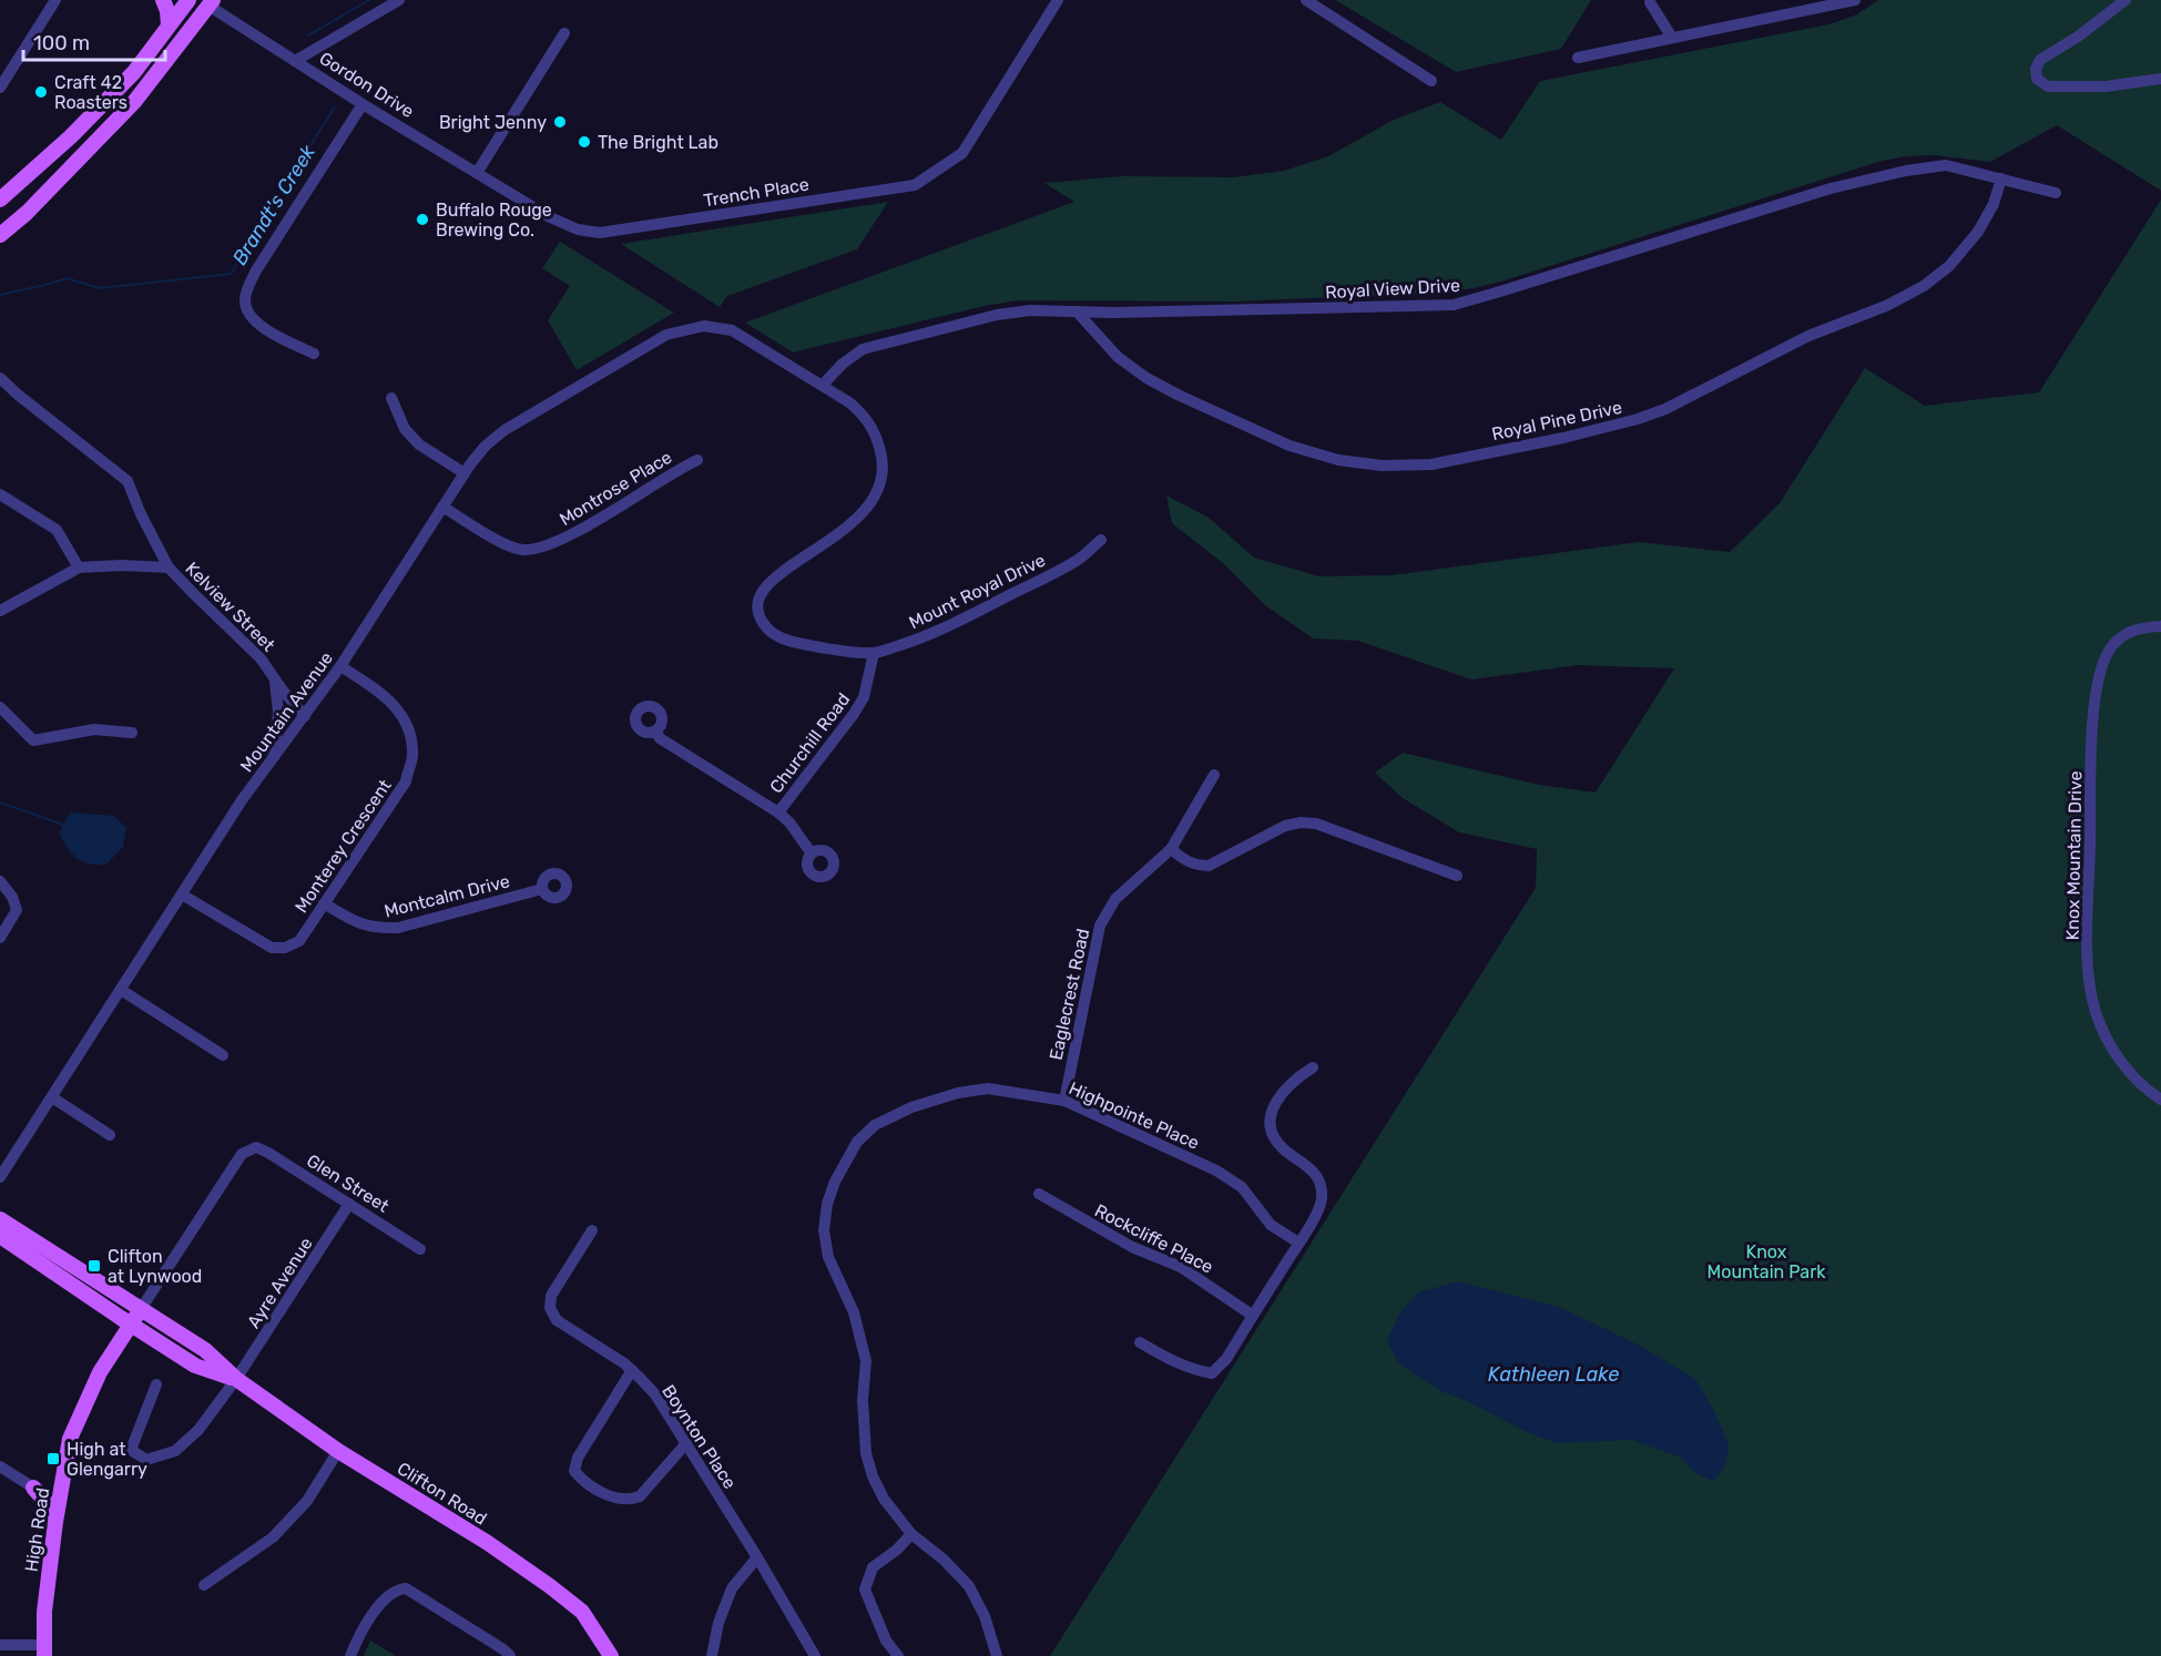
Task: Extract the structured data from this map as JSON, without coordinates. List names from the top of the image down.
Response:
{
  "streets": {
    "main road": ["Clifton Road", "High Road"],
    "street": [
      "Gordon Drive",
      "Trench Place",
      "Royal View Drive",
      "Royal Pine Drive",
      "Montrose Place",
      "Mount Royal Drive",
      "Kelview Street",
      "Mountain Avenue",
      "Churchill Road",
      "Monterey Crescent",
      "Knox Mountain Drive",
      "Montcalm Drive",
      "Eaglecrest Road",
      "Highpointe Place",
      "Glen Street",
      "Rockcliffe Place",
      "Ayre Avenue",
      "Boynton Place"
    ]
  },
  "crossings": [
    ["Gordon Drive", "Trench Place"],
    ["Royal View Drive", "Royal Pine Drive"],
    ["Royal View Drive", "Mount Royal Drive"],
    ["Montrose Place", "Mountain Avenue"],
    ["Mount Royal Drive", "Mountain Avenue"],
    ["Mount Royal Drive", "Churchill Road"],
    ["Kelview Street", "Mountain Avenue"],
    ["Mountain Avenue", "Monterey Crescent"],
    ["Monterey Crescent", "Montcalm Drive"],
    ["Eaglecrest Road", "Highpointe Place"],
    ["Glen Street", "Ayre Avenue"],
    ["Glen Street", "Clifton Road"],
    ["Glen Street", "High Road"],
    ["Ayre Avenue", "Clifton Road"],
    ["Clifton Road", "High Road"]
  ],
  "water": ["Brandt's Creek", "Kathleen Lake"],
  "parks": ["Knox Mountain Park"],
  "places": {
    "other": [
      "Craft 42 Roasters",
      "Bright Jenny",
      "The Bright Lab",
      "Buffalo Rouge Brewing Co."
    ],
    "transit": ["Clifton at Lynwood", "High at Glengarry"]
  },
  "scale_bar": "100 m"
}
